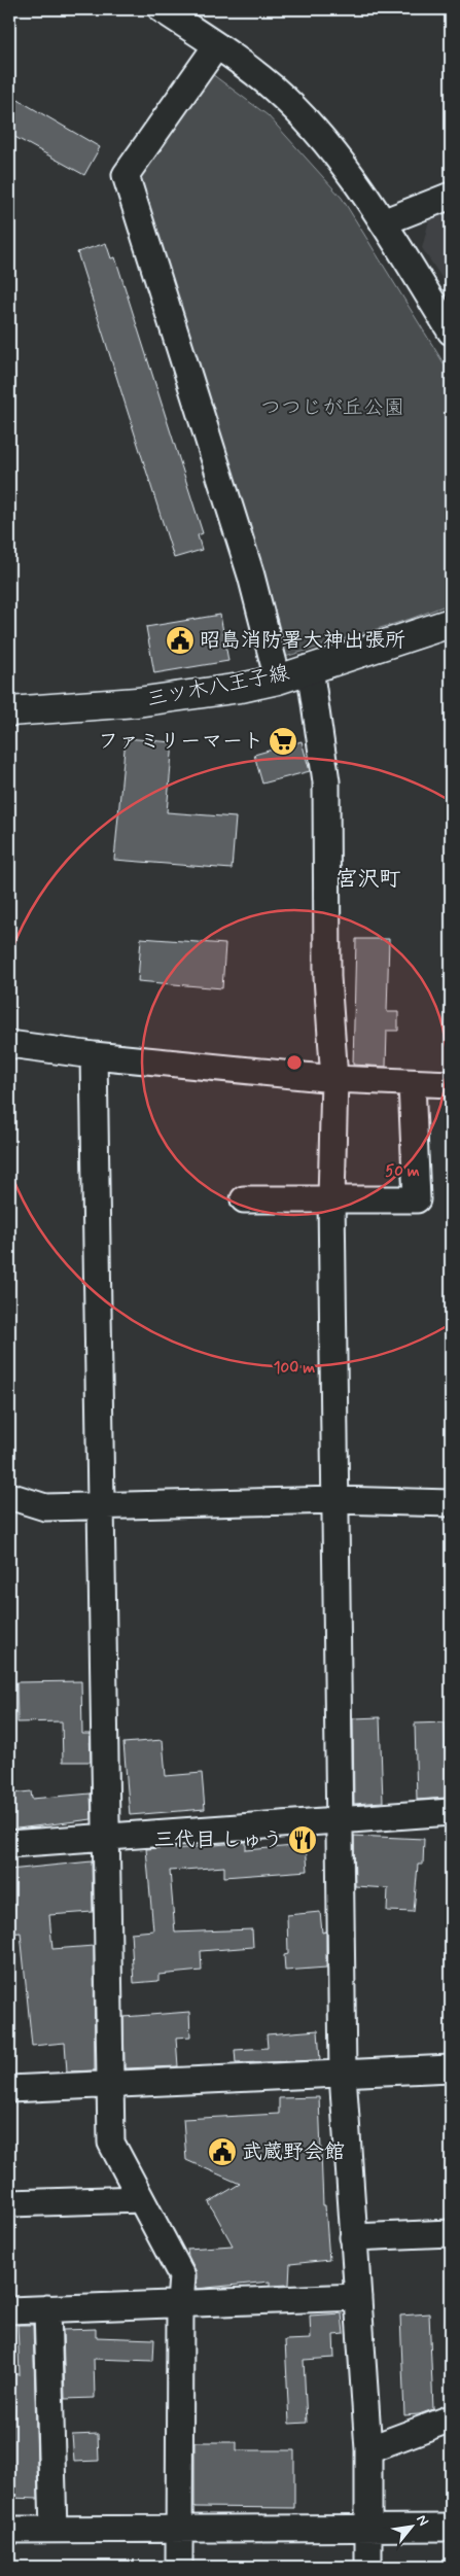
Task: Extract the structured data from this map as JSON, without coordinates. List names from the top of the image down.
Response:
{
  "streets": {
    "main road": ["三ツ木八王子線"]
  },
  "districts": ["宮沢町"],
  "parks": ["つつじが丘公園"],
  "places": {
    "public building": ["昭島消防署大神出張所", "武蔵野会館"],
    "supermarket": ["ファミリーマート"],
    "restaurant": ["三代目 しゅう"]
  },
  "north": "top right",
  "rings": ["50 m", "100 m"]
}
